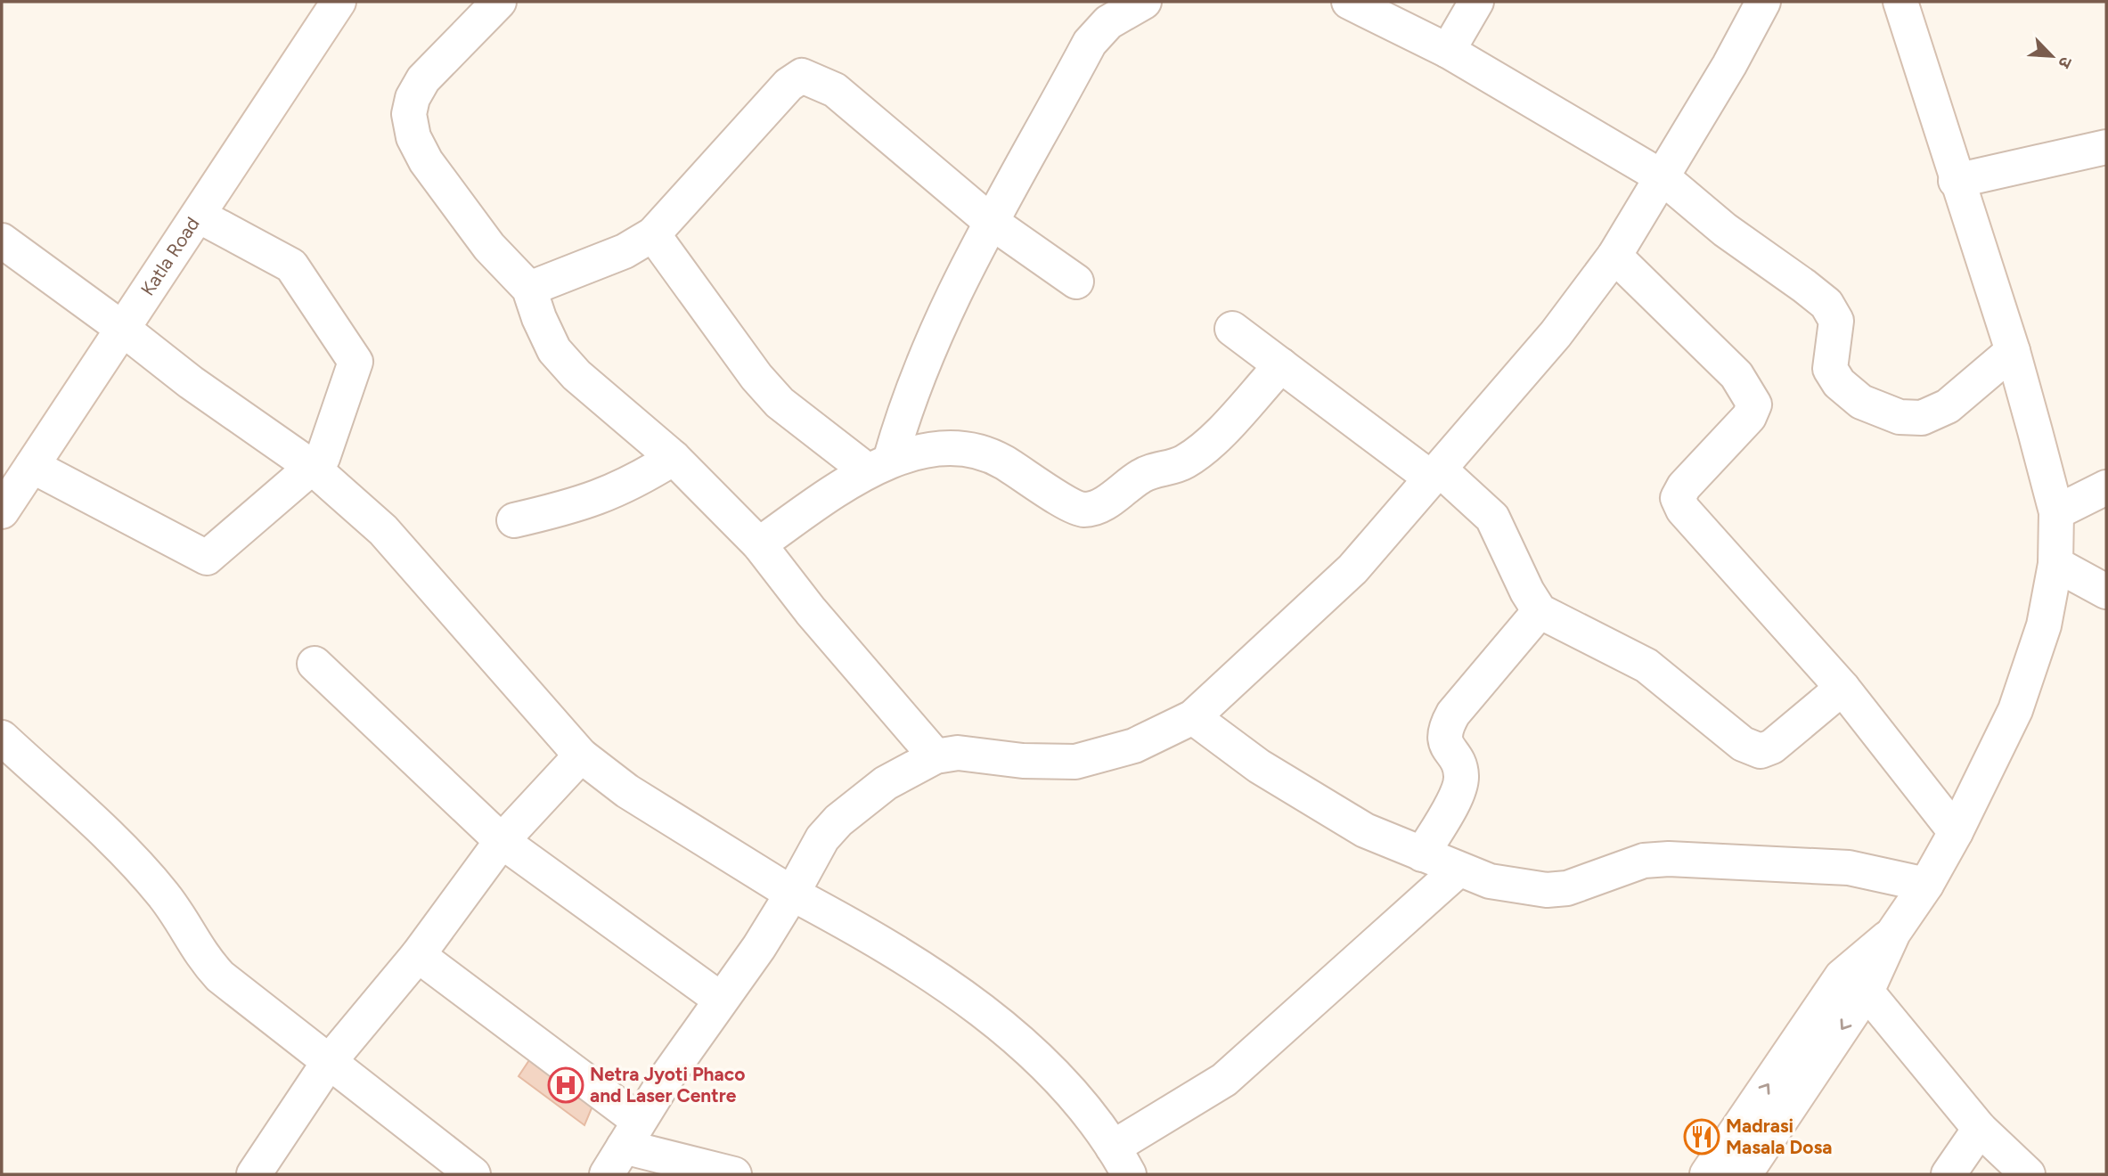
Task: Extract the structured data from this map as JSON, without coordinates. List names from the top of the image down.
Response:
{
  "streets": {
    "street": ["Katla Road"]
  },
  "places": {
    "hospital": ["Netra Jyoti Phaco and Laser Centre"],
    "restaurant": ["Madrasi Masala Dosa"]
  },
  "north": "bottom right"
}
